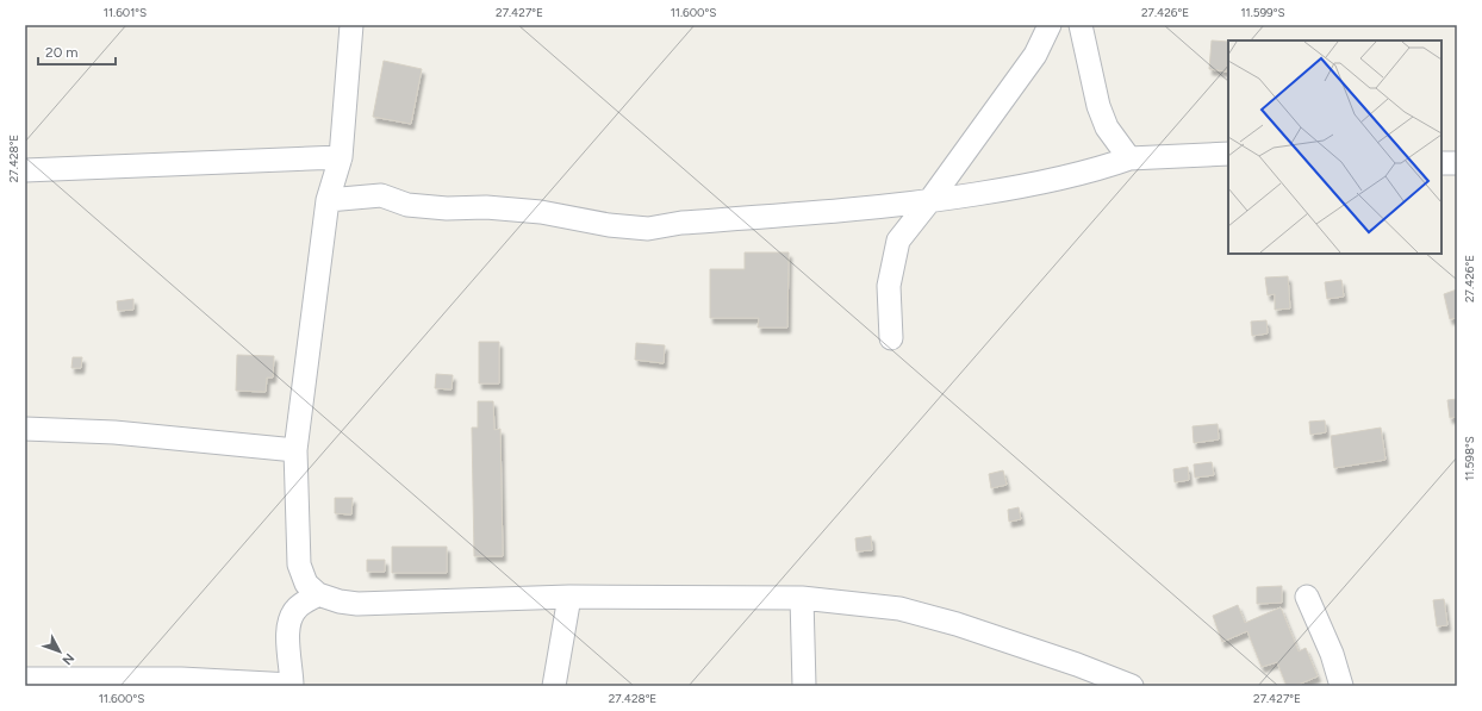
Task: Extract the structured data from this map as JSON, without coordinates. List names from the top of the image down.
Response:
{
  "scale_bar": "20 m",
  "north": "bottom right",
  "coordinates": [
    "11.601°S",
    "27.427°E",
    "11.600°S",
    "27.426°E",
    "11.599°S",
    "27.428°E",
    "11.598°S"
  ]
}
